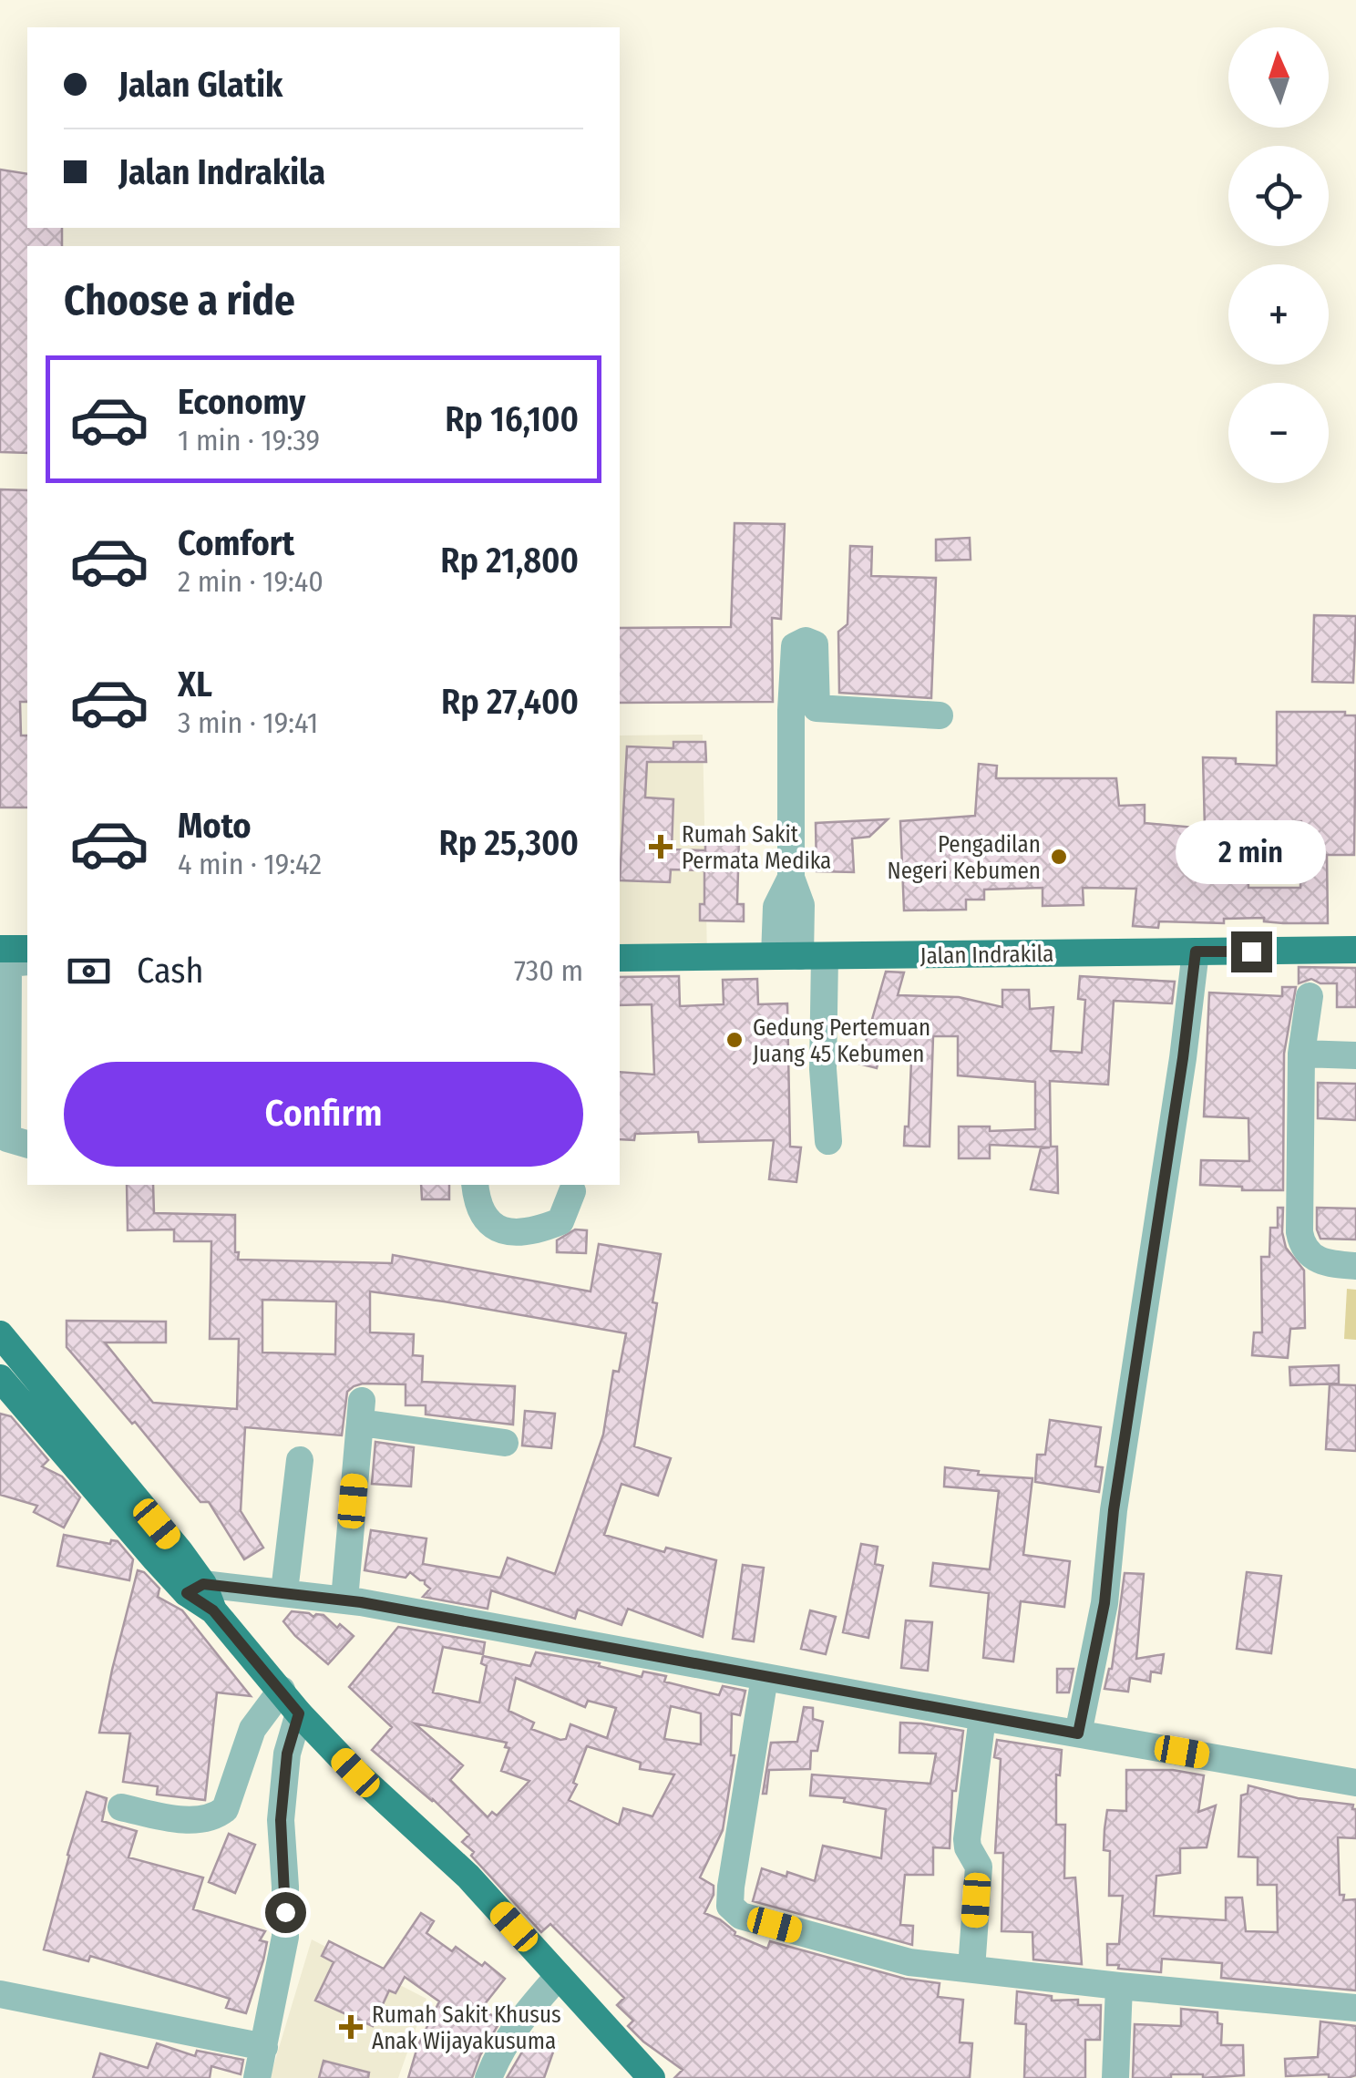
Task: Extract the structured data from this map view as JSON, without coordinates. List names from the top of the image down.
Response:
{
  "streets": {
    "main road": ["Jalan Indrakila"]
  },
  "places": {
    "health": ["Rumah Sakit Permata Medika", "Rumah Sakit Khusus Anak Wijayakusuma"],
    "other": ["Pengadilan Negeri Kebumen", "Gedung Pertemuan Juang 45 Kebumen"]
  },
  "north": "top",
  "page": {
    "map_buttons": ["+", "−"],
    "banner": ["Jalan Glatik", "Jalan Indrakila"],
    "heading": "Choose a ride",
    "list": [
      {
        "name": "Economy",
        "note": "1 min · 19:39",
        "value": "Rp 16,100"
      },
      {
        "name": "Comfort",
        "note": "2 min · 19:40",
        "value": "Rp 21,800"
      },
      {
        "name": "XL",
        "note": "3 min · 19:41",
        "value": "Rp 27,400"
      },
      {
        "name": "Moto",
        "note": "4 min · 19:42",
        "value": "Rp 25,300"
      }
    ],
    "bubble": "2 min",
    "pay": ["Cash", "730 m"],
    "buttons": "Confirm"
  }
}
